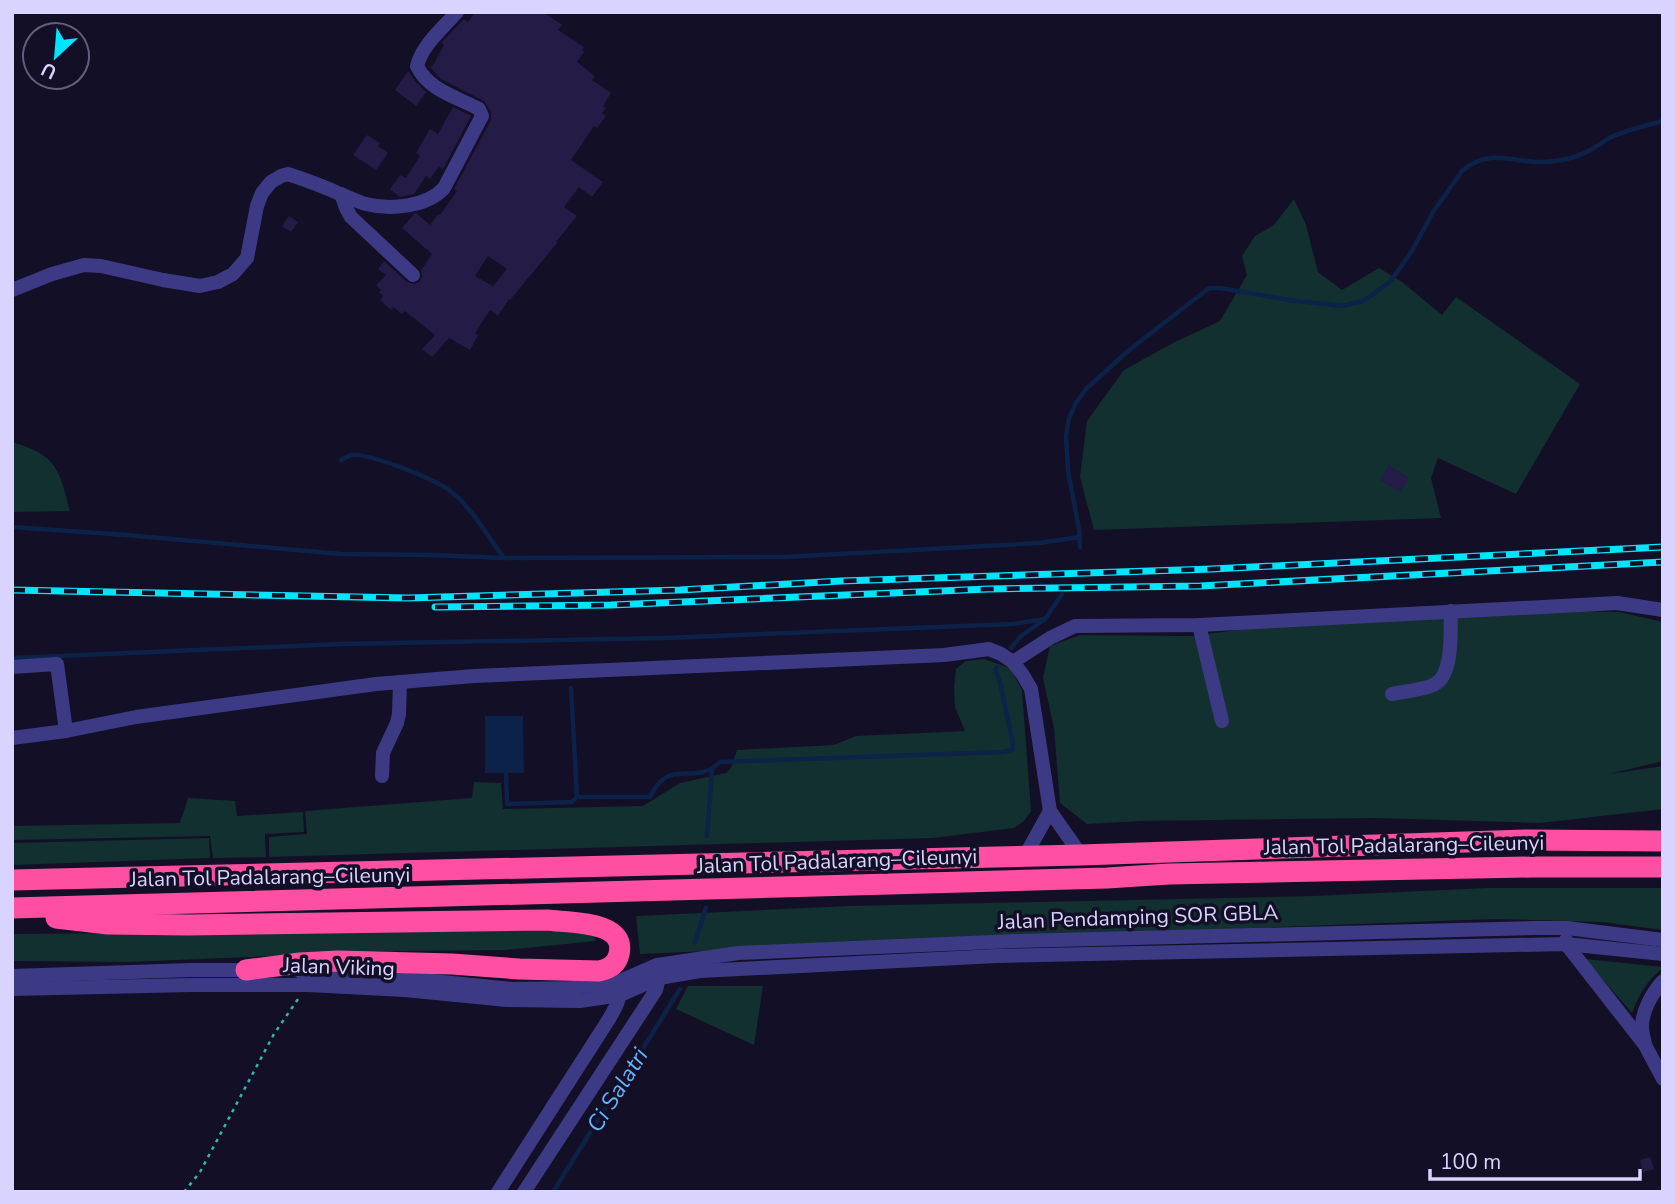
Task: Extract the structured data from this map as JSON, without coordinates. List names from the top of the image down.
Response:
{
  "streets": {
    "highway": ["Jalan Tol Padalarang–Cileunyi"],
    "street": ["Jalan Pendamping SOR GBLA", "Jalan Viking"]
  },
  "crossings": [
    ["Jalan Pendamping SOR GBLA", "Jalan Viking"]
  ],
  "water": ["Ci Salatri"],
  "scale_bar": "100 m",
  "north": "bottom left"
}
